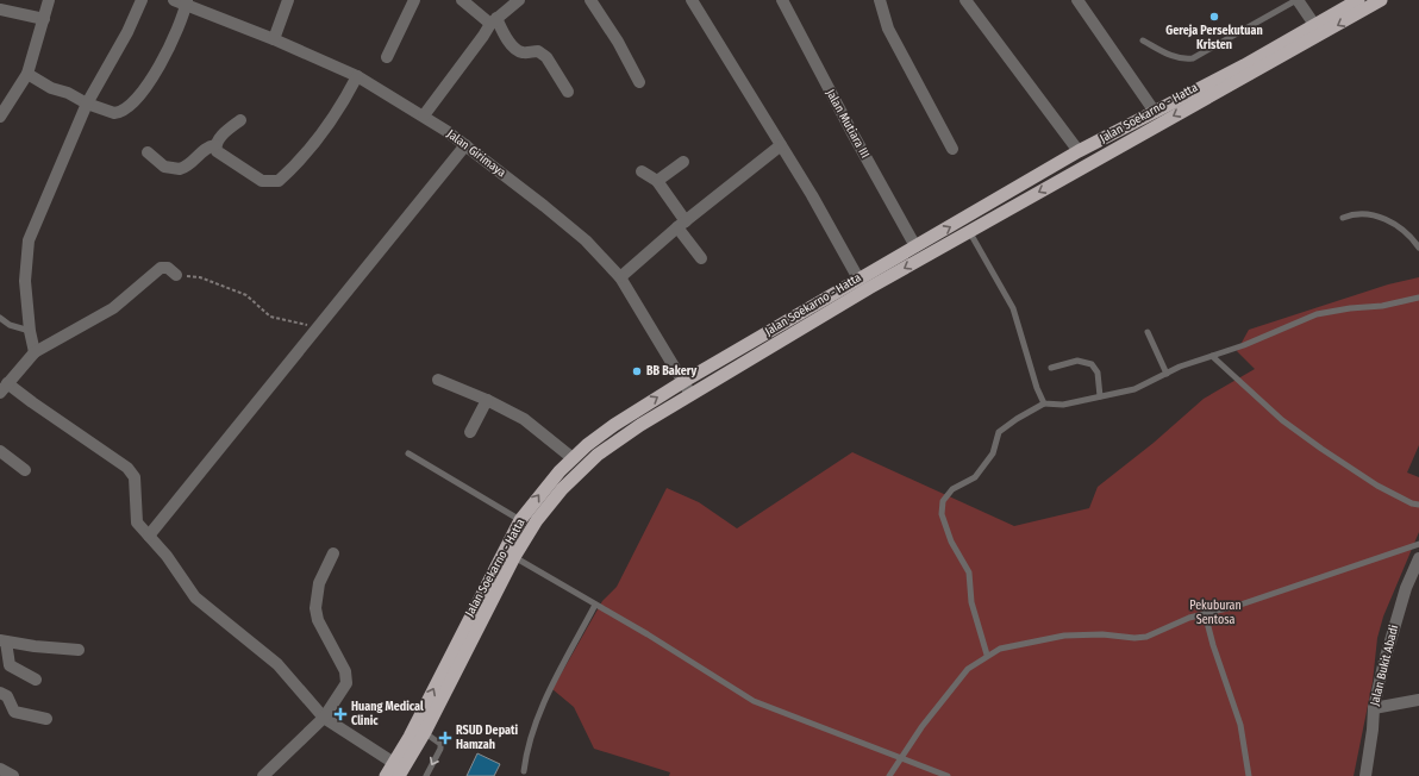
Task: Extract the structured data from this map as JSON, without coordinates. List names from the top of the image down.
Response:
{
  "streets": {
    "highway": ["Jalan Soekarno - Hatta"],
    "street": ["Jalan Mutiara III", "Jalan Girimaya", "Jalan Bukit Abadi"]
  },
  "crossings": [
    ["Jalan Soekarno - Hatta", "Jalan Mutiara III"],
    ["Jalan Soekarno - Hatta", "Jalan Girimaya"]
  ],
  "parks": ["Pekuburan Sentosa"],
  "places": {
    "other": ["Gereja Persekutuan Kristen", "BB Bakery"],
    "health": ["Huang Medical Clinic", "RSUD Depati Hamzah"]
  }
}
